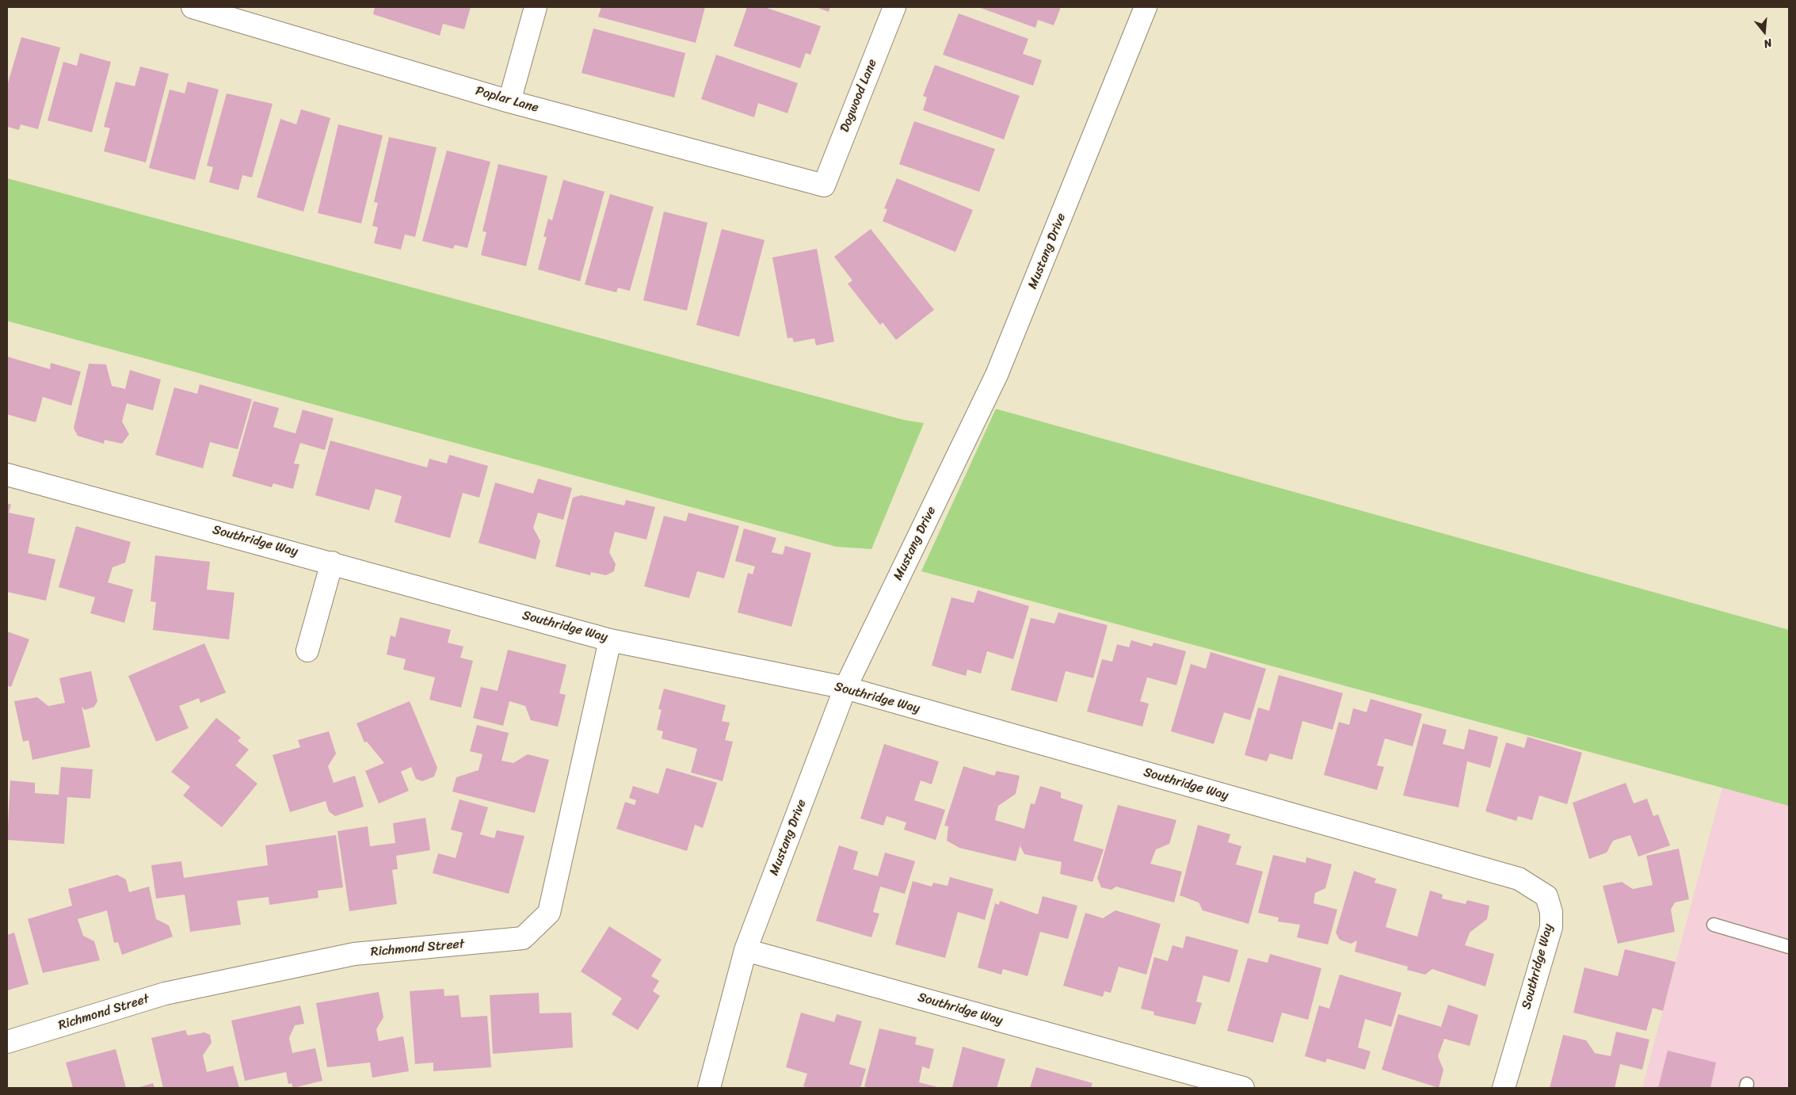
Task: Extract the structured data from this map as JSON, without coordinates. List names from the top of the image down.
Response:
{
  "streets": {
    "street": [
      "Dogwood Lane",
      "Poplar Lane",
      "Mustang Drive",
      "Southridge Way",
      "Richmond Street"
    ]
  },
  "crossings": [
    ["Dogwood Lane", "Poplar Lane"],
    ["Mustang Drive", "Southridge Way"],
    ["Southridge Way", "Richmond Street"]
  ],
  "north": "bottom"
}
